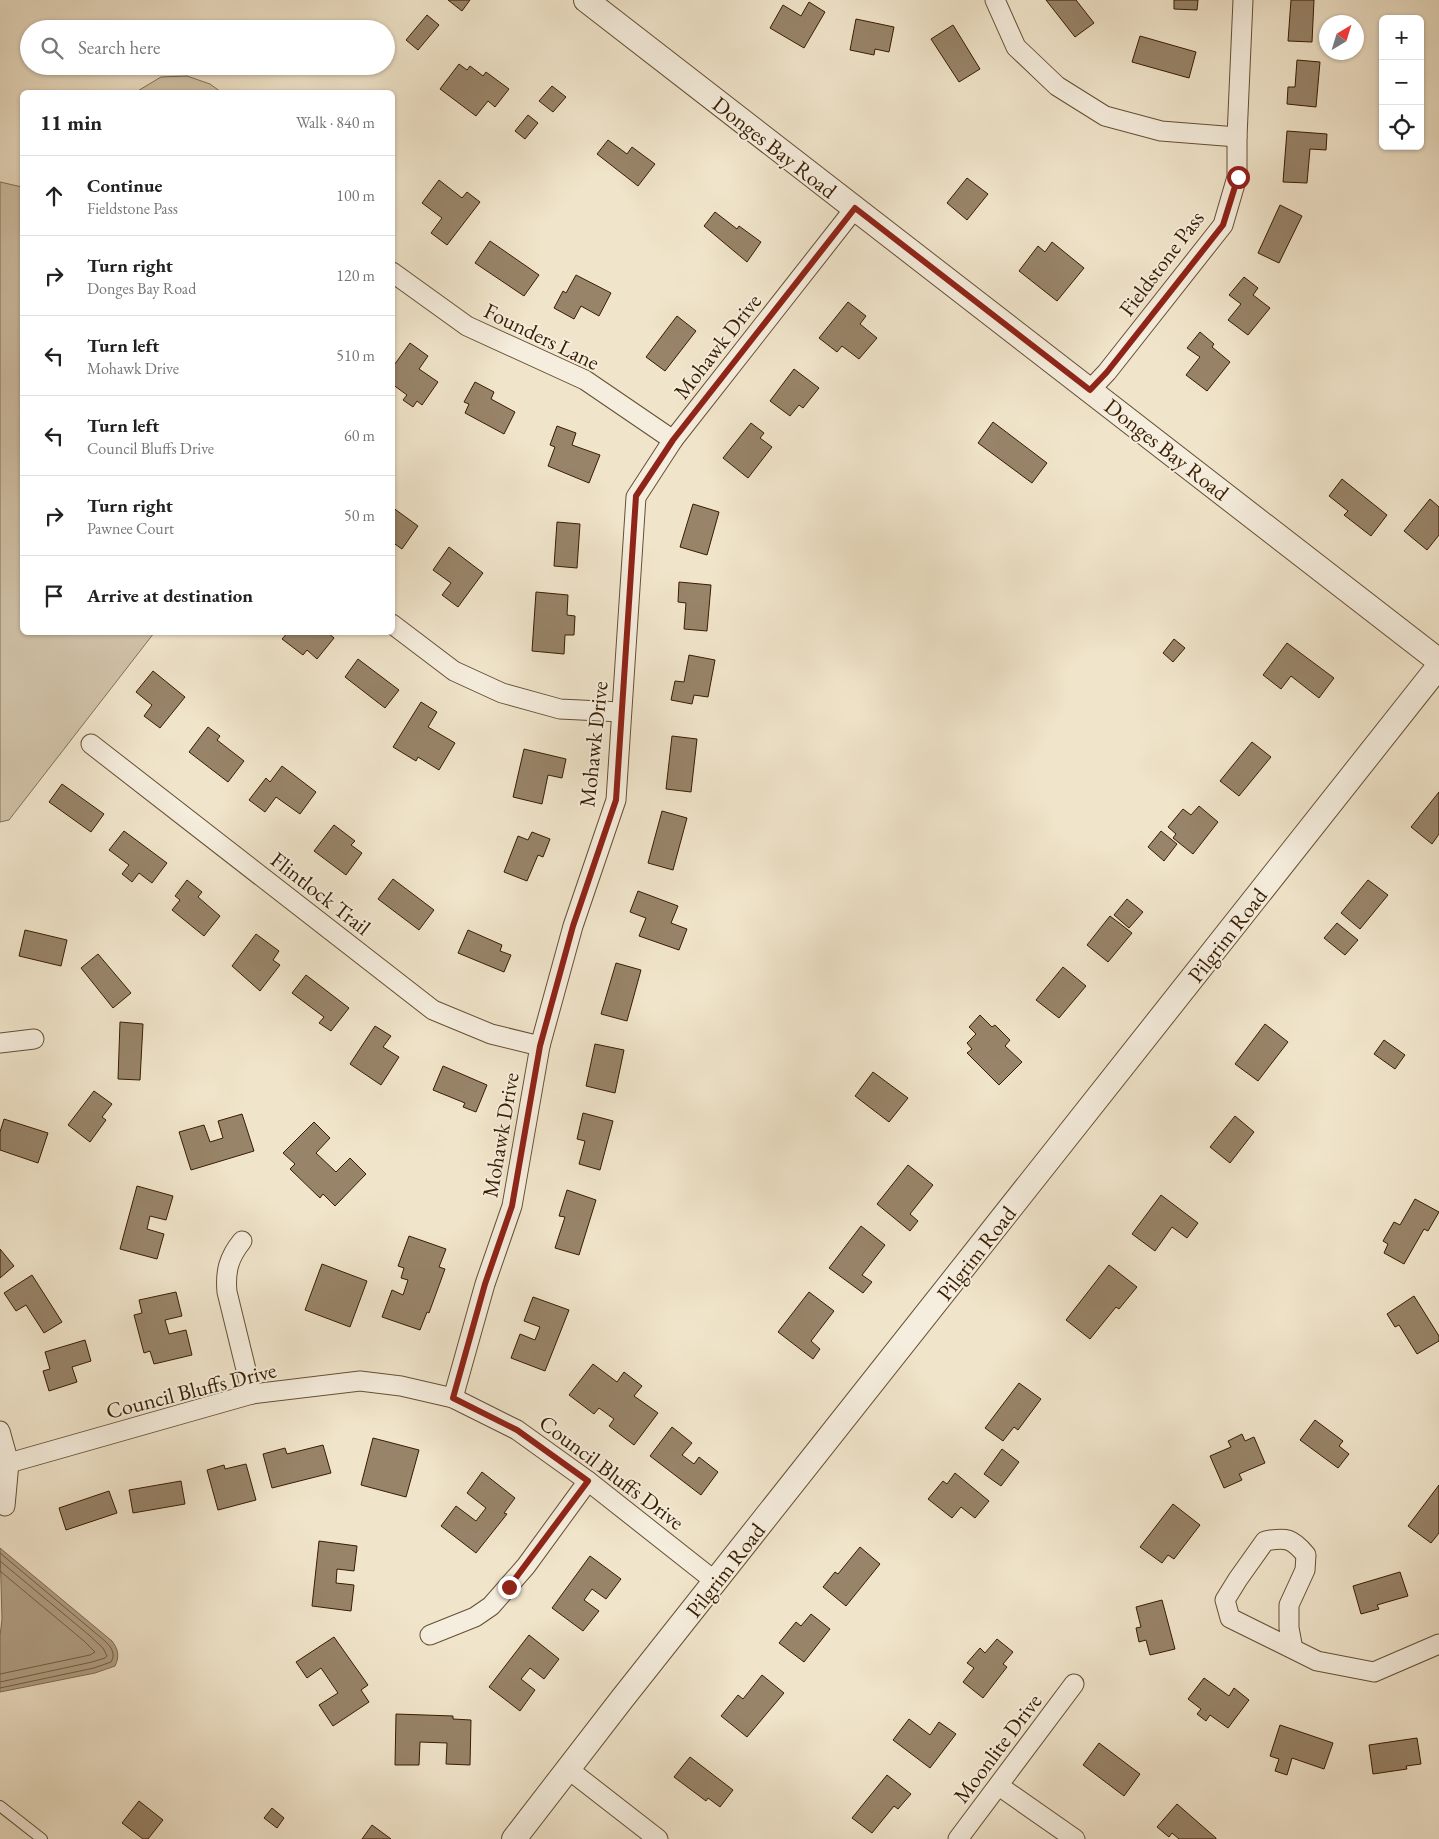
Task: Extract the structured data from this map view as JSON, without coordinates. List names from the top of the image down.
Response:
{
  "streets": {
    "street": [
      "Donges Bay Road",
      "Fieldstone Pass",
      "Founders Lane",
      "Mohawk Drive",
      "Flintlock Trail",
      "Pilgrim Road",
      "Council Bluffs Drive",
      "Moonlite Drive"
    ]
  },
  "crossings": [
    ["Donges Bay Road", "Fieldstone Pass"],
    ["Donges Bay Road", "Mohawk Drive"],
    ["Founders Lane", "Mohawk Drive"],
    ["Mohawk Drive", "Flintlock Trail"],
    ["Mohawk Drive", "Council Bluffs Drive"],
    ["Pilgrim Road", "Council Bluffs Drive"]
  ],
  "north": "top right",
  "page": {
    "map_buttons": ["+", "−"],
    "search": "Search here",
    "heading": ["11 min", "Walk · 840 m"],
    "list": [
      ["Continue", "Fieldstone Pass", "100 m"],
      ["Turn right", "Donges Bay Road", "120 m"],
      ["Turn left", "Mohawk Drive", "510 m"],
      ["Turn left", "Council Bluffs Drive", "60 m"],
      ["Turn right", "Pawnee Court", "50 m"],
      "Arrive at destination"
    ]
  }
}
